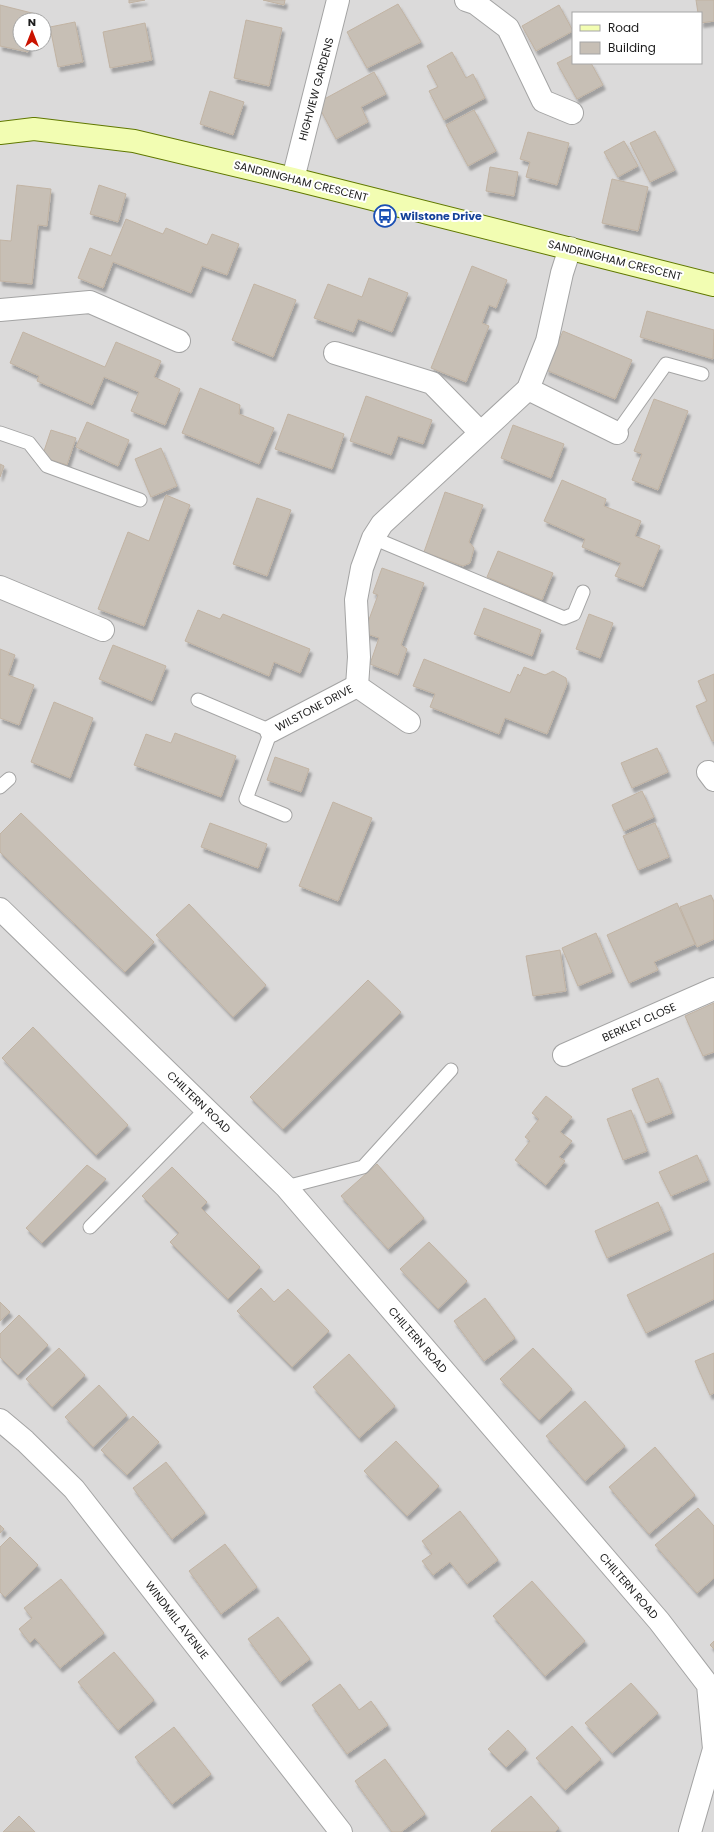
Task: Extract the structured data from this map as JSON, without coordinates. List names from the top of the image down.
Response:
{
  "streets": {
    "street": [
      "HIGHVIEW GARDENS",
      "SANDRINGHAM CRESCENT",
      "WILSTONE DRIVE",
      "BERKLEY CLOSE",
      "CHILTERN ROAD",
      "WINDMILL AVENUE"
    ]
  },
  "crossings": [
    ["HIGHVIEW GARDENS", "SANDRINGHAM CRESCENT"],
    ["SANDRINGHAM CRESCENT", "WILSTONE DRIVE"]
  ],
  "places": {
    "bus stop": ["Wilstone Drive"]
  },
  "legend": ["Road", "Building"],
  "north": "top"
}
